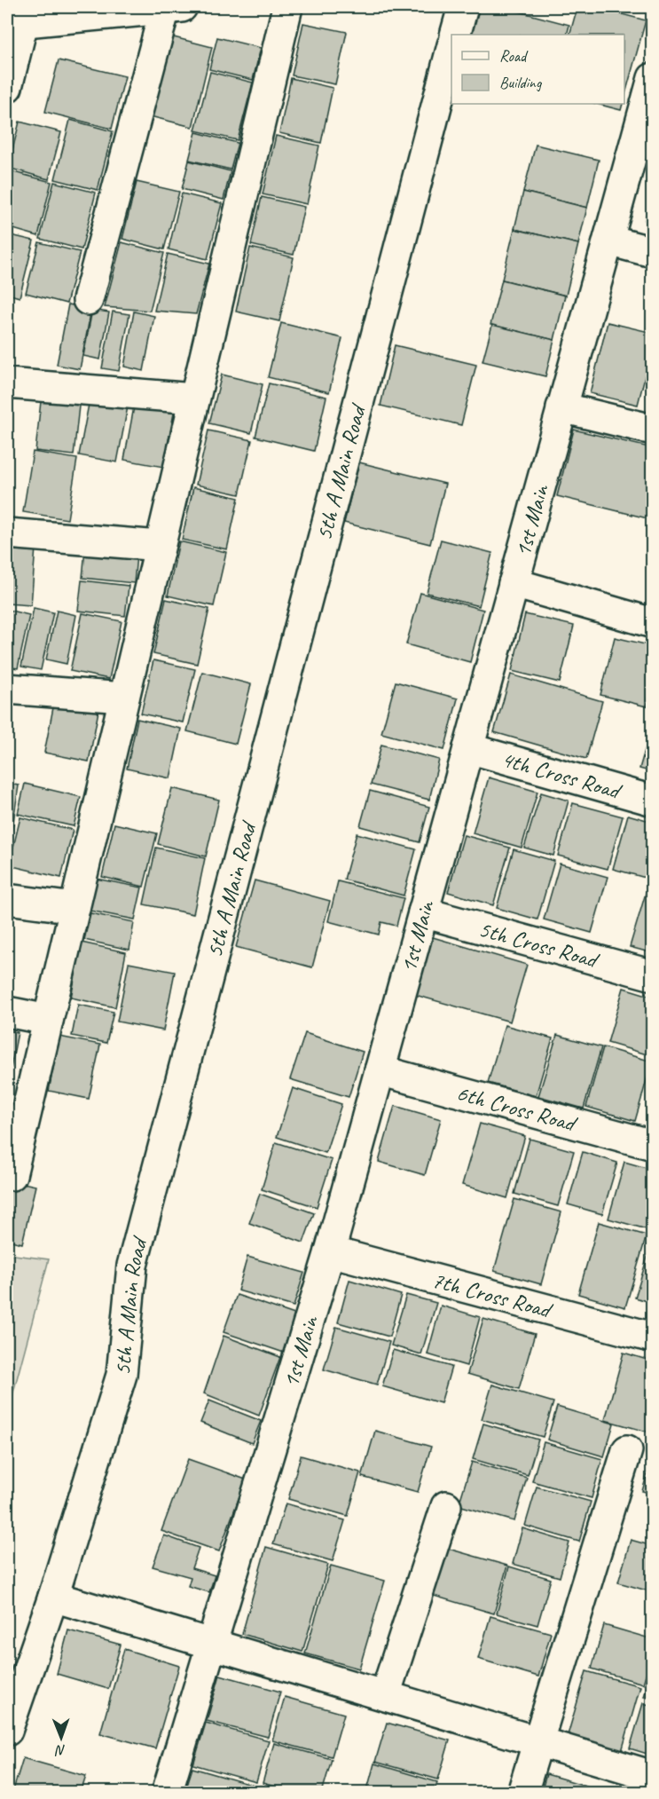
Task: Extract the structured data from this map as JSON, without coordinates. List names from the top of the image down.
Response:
{
  "streets": {
    "street": [
      "5th A Main Road",
      "1st Main",
      "4th Cross Road",
      "5th Cross Road",
      "6th Cross Road",
      "7th Cross Road"
    ]
  },
  "crossings": [
    ["1st Main", "4th Cross Road"],
    ["1st Main", "5th Cross Road"],
    ["1st Main", "6th Cross Road"],
    ["1st Main", "7th Cross Road"]
  ],
  "legend": ["Road", "Building"],
  "north": "bottom"
}
